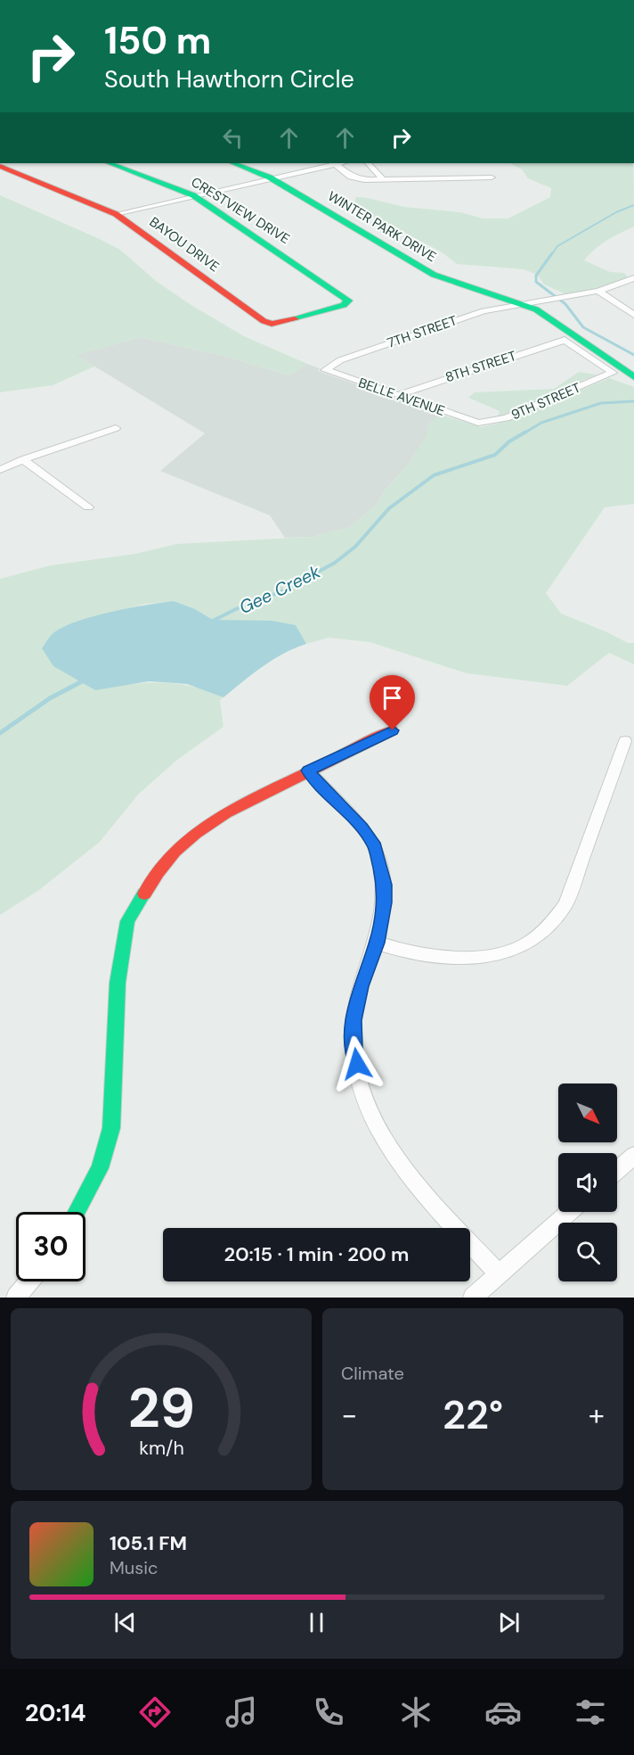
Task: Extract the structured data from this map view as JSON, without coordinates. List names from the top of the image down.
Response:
{
  "streets": {
    "street": [
      "CRESTVIEW DRIVE",
      "WINTER PARK DRIVE",
      "BAYOU DRIVE",
      "7TH STREET",
      "8TH STREET",
      "BELLE AVENUE",
      "9TH STREET"
    ]
  },
  "crossings": [
    ["CRESTVIEW DRIVE", "BAYOU DRIVE"],
    ["WINTER PARK DRIVE", "7TH STREET"],
    ["7TH STREET", "BELLE AVENUE"],
    ["8TH STREET", "BELLE AVENUE"],
    ["8TH STREET", "9TH STREET"],
    ["BELLE AVENUE", "9TH STREET"]
  ],
  "water": ["Gee Creek"],
  "north": "bottom right",
  "page": {
    "turn": ["150 m", "South Hawthorn Circle"],
    "limit": "30",
    "trip": "20:15 · 1 min · 200 m",
    "tile": "Climate",
    "heat": ["−", "22°", "+"],
    "song": ["105.1 FM", "Music"],
    "tabs": "20:14",
    "gauge": ["29", "km/h"]
  }
}
